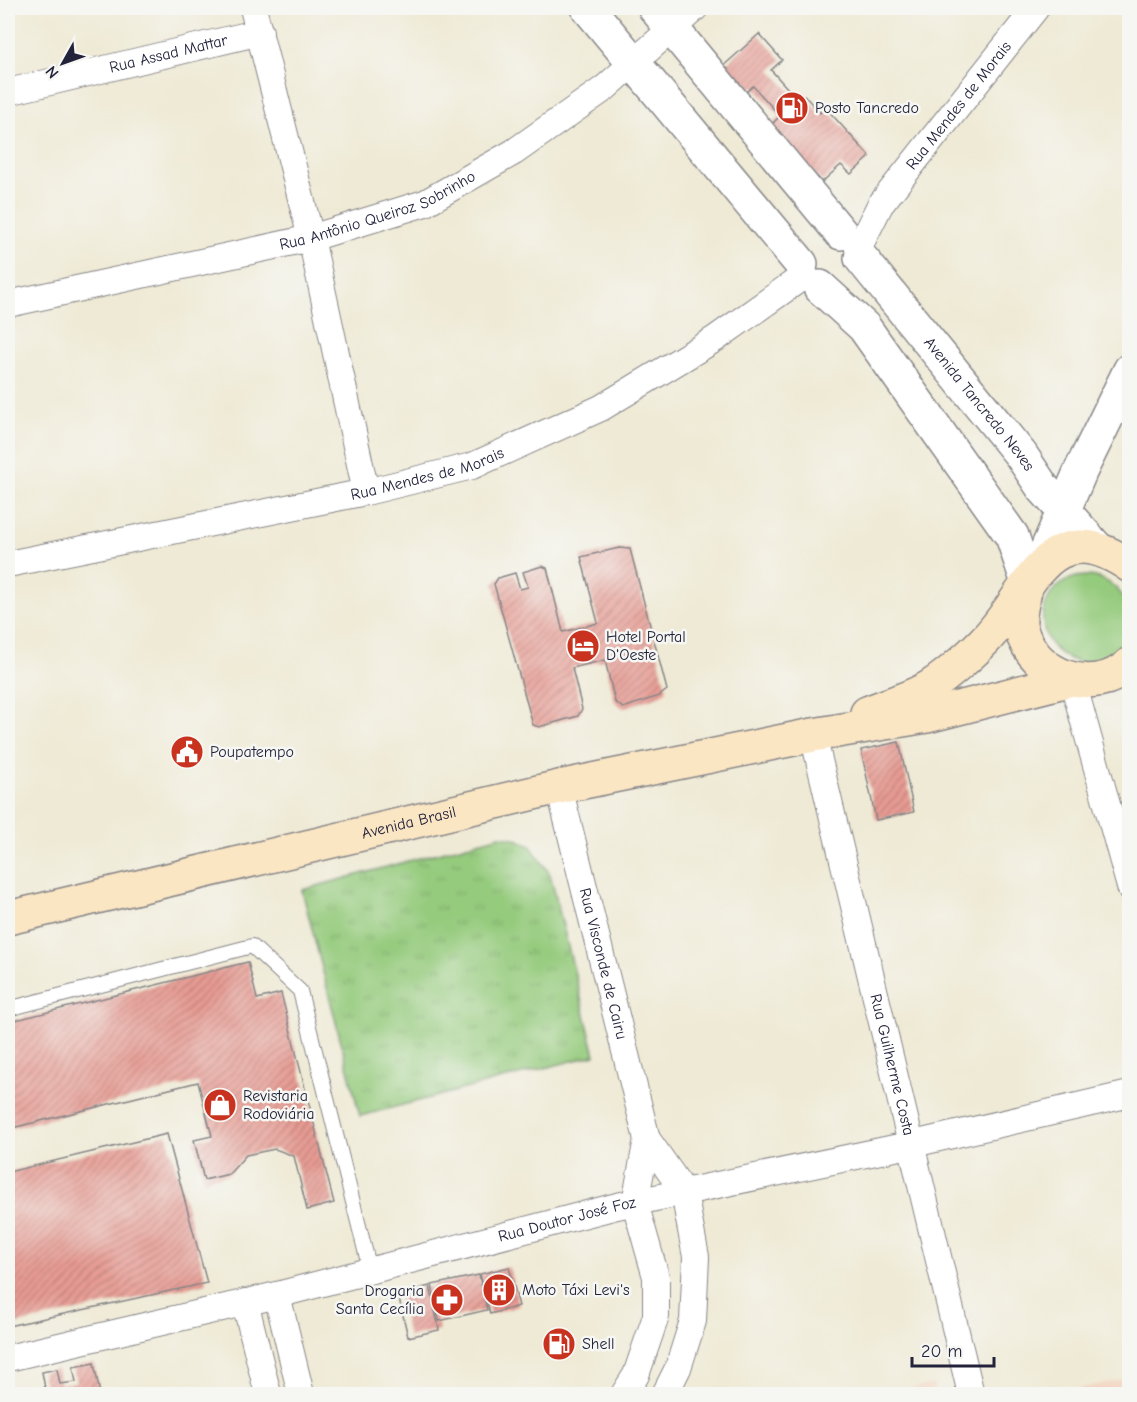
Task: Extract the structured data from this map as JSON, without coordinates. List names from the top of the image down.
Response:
{
  "streets": {
    "main road": ["Avenida Brasil"],
    "street": [
      "Rua Assad Mattar",
      "Rua Mendes de Morais",
      "Rua Antônio Queiroz Sobrinho",
      "Avenida Tancredo Neves",
      "Rua Visconde de Cairu",
      "Rua Guilherme Costa",
      "Rua Doutor José Foz"
    ]
  },
  "crossings": [
    ["Rua Mendes de Morais", "Avenida Tancredo Neves"],
    ["Rua Antônio Queiroz Sobrinho", "Avenida Tancredo Neves"],
    ["Avenida Brasil", "Rua Visconde de Cairu"],
    ["Avenida Brasil", "Rua Guilherme Costa"],
    ["Rua Visconde de Cairu", "Rua Doutor José Foz"],
    ["Rua Guilherme Costa", "Rua Doutor José Foz"]
  ],
  "places": {
    "fuel station": ["Posto Tancredo", "Shell"],
    "hotel": ["Hotel Portal D'Oeste"],
    "public building": ["Poupatempo"],
    "shop": ["Revistaria Rodoviária"],
    "building": ["Moto Táxi Levi's"],
    "pharmacy": ["Drogaria Santa Cecília"]
  },
  "scale_bar": "20 m",
  "north": "bottom left"
}
